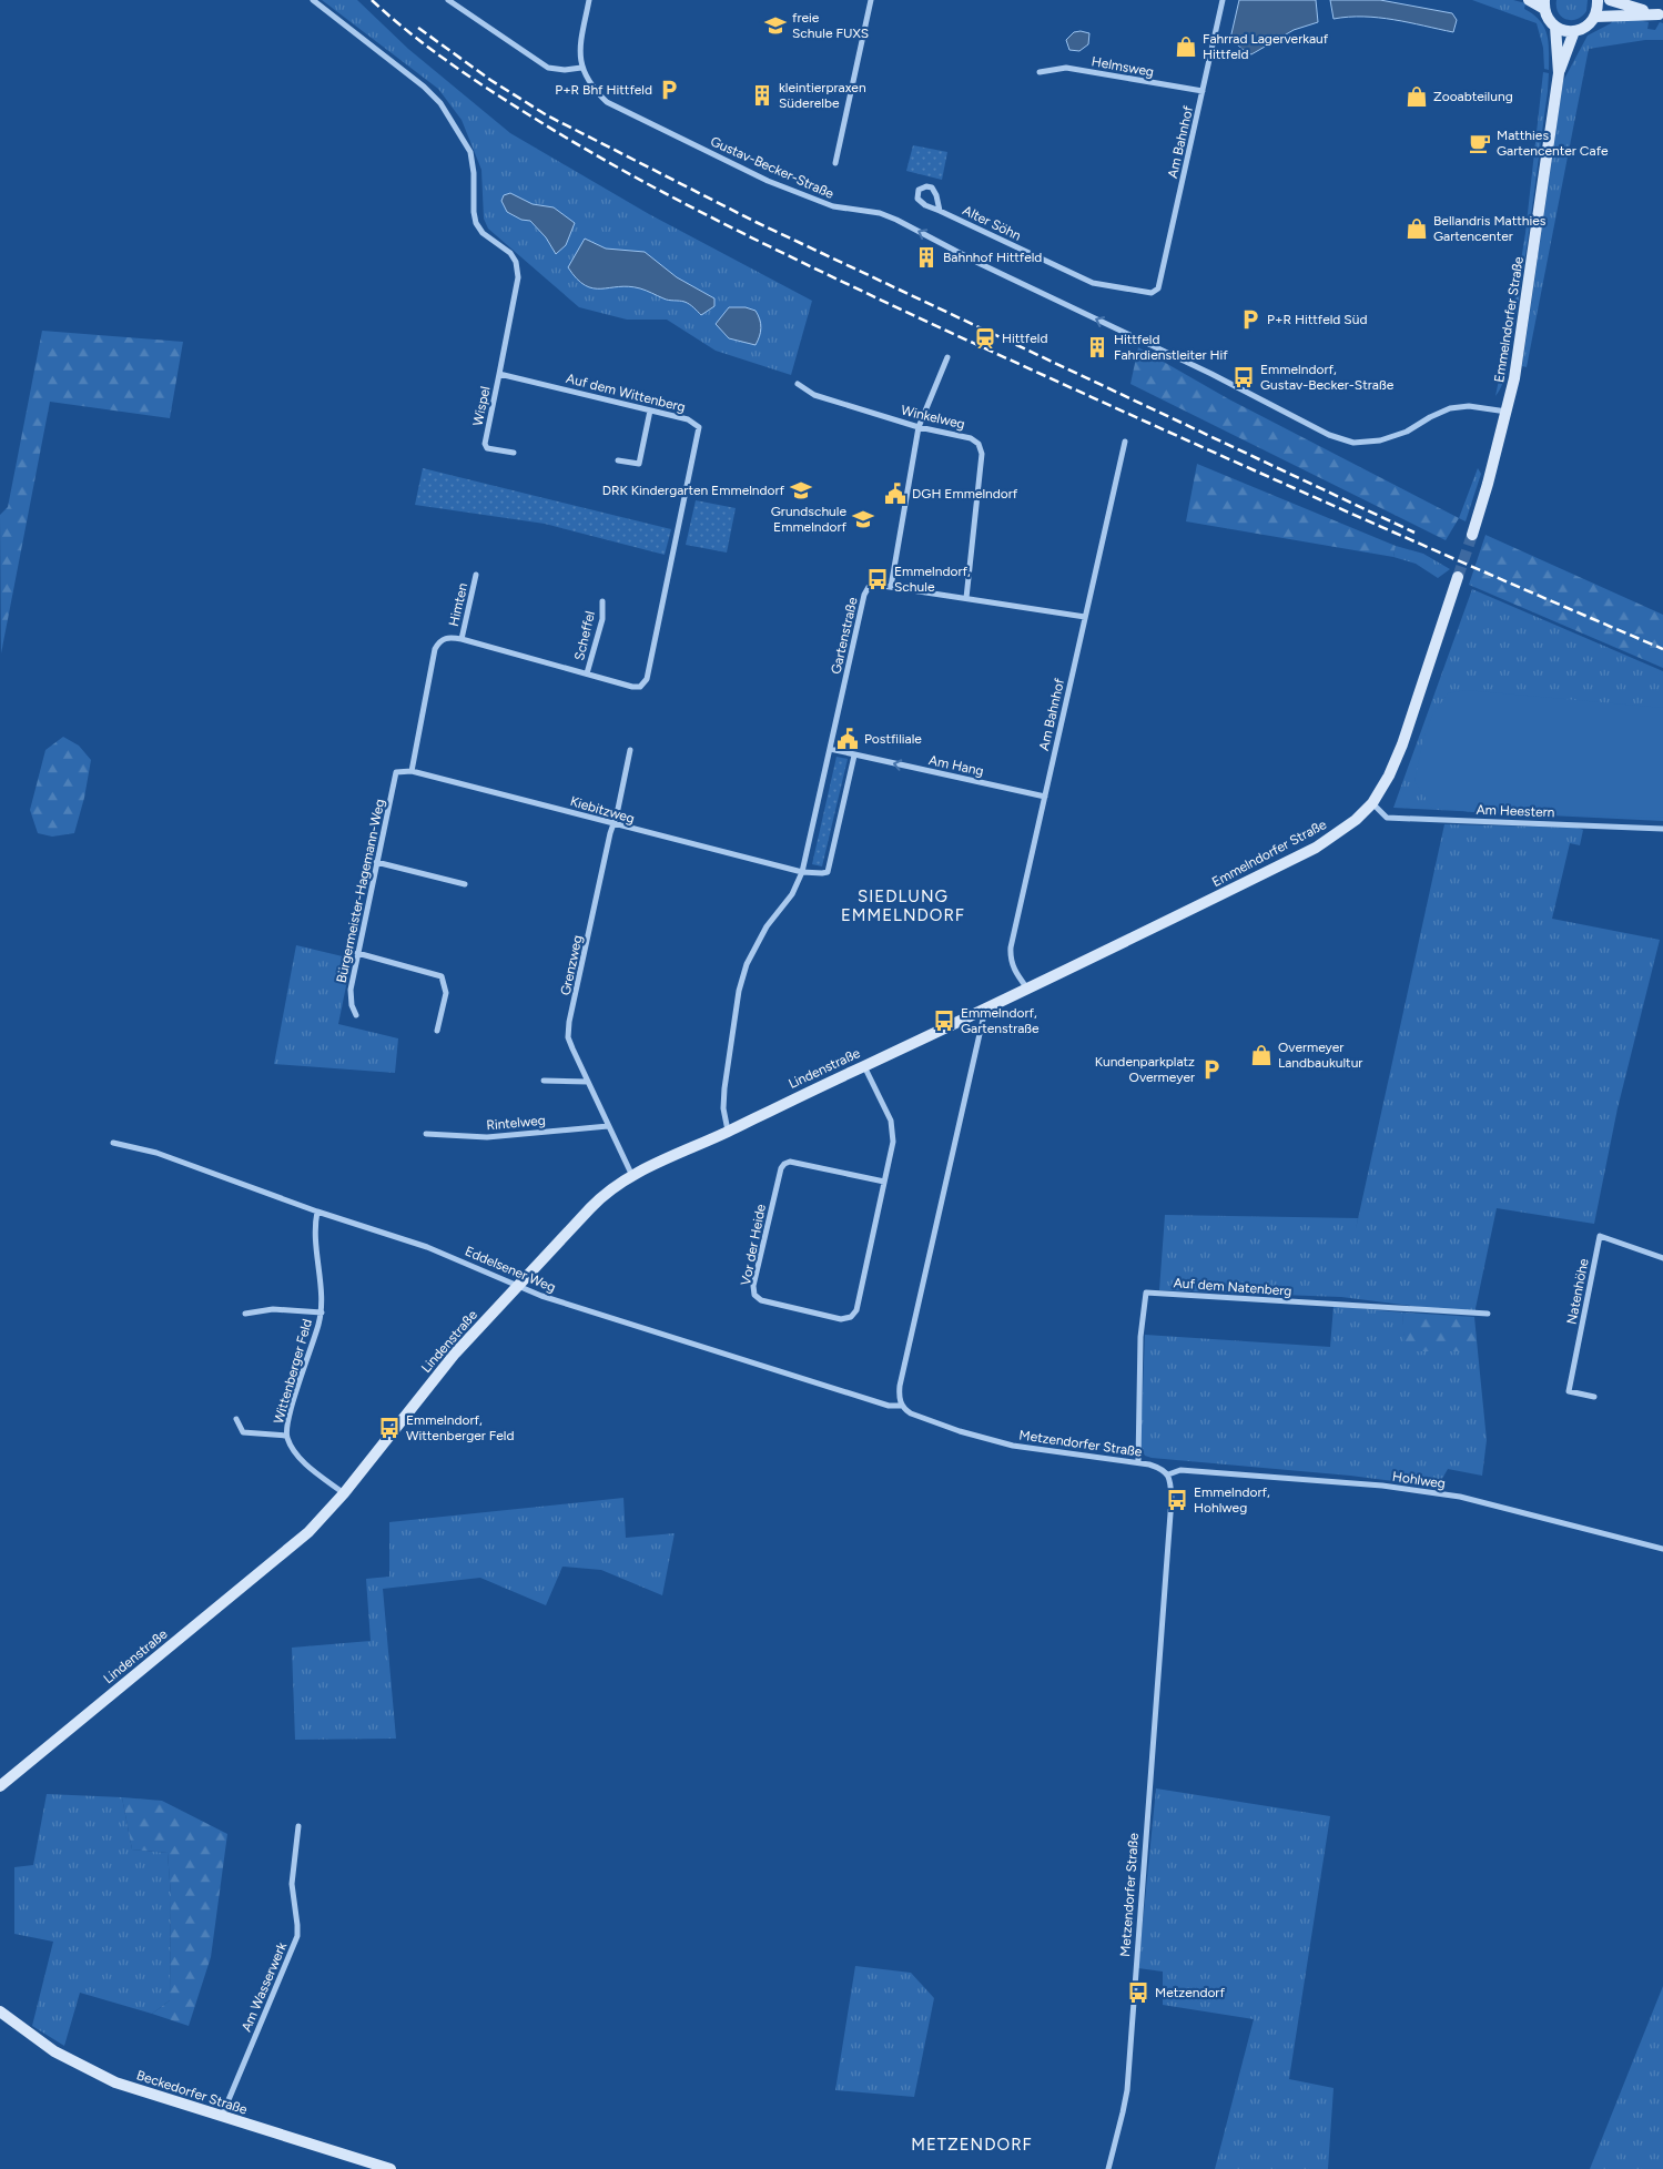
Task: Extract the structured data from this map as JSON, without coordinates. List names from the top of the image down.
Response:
{
  "streets": {
    "street": [
      "Helmsweg",
      "Am Bahnhof",
      "Gustav-Becker-Straße",
      "Alter Söhn",
      "Emmelndorfer Straße",
      "Auf dem Wittenberg",
      "Wispel",
      "Winkelweg",
      "Himten",
      "Scheffel",
      "Gartenstraße",
      "Am Hang",
      "Kiebitzweg",
      "Am Heestern",
      "Bürgermeister-Hagemann-Weg",
      "Grenzweg",
      "Lindenstraße",
      "Rintelweg",
      "Vor der Heide",
      "Eddelsener Weg",
      "Auf dem Natenberg",
      "Natenhöhe",
      "Wittenberger Feld",
      "Metzendorfer Straße",
      "Hohlweg",
      "Am Wasserwerk",
      "Beckedorfer Straße"
    ]
  },
  "crossings": [
    ["Helmsweg", "Am Bahnhof"],
    ["Am Bahnhof", "Alter Söhn"],
    ["Am Bahnhof", "Emmelndorfer Straße"],
    ["Am Bahnhof", "Gartenstraße"],
    ["Am Bahnhof", "Am Hang"],
    ["Gustav-Becker-Straße", "Emmelndorfer Straße"],
    ["Emmelndorfer Straße", "Am Heestern"],
    ["Emmelndorfer Straße", "Lindenstraße"],
    ["Auf dem Wittenberg", "Wispel"],
    ["Auf dem Wittenberg", "Himten"],
    ["Auf dem Wittenberg", "Scheffel"],
    ["Auf dem Wittenberg", "Kiebitzweg"],
    ["Winkelweg", "Gartenstraße"],
    ["Gartenstraße", "Am Hang"],
    ["Gartenstraße", "Kiebitzweg"],
    ["Gartenstraße", "Lindenstraße"],
    ["Kiebitzweg", "Bürgermeister-Hagemann-Weg"],
    ["Kiebitzweg", "Grenzweg"],
    ["Grenzweg", "Lindenstraße"],
    ["Grenzweg", "Rintelweg"],
    ["Lindenstraße", "Vor der Heide"],
    ["Lindenstraße", "Eddelsener Weg"],
    ["Lindenstraße", "Wittenberger Feld"],
    ["Eddelsener Weg", "Wittenberger Feld"],
    ["Eddelsener Weg", "Metzendorfer Straße"],
    ["Auf dem Natenberg", "Metzendorfer Straße"],
    ["Metzendorfer Straße", "Hohlweg"],
    ["Am Wasserwerk", "Beckedorfer Straße"]
  ],
  "one_way": ["Gustav-Becker-Straße", "Am Hang"],
  "districts": ["SIEDLUNG EMMELNDORF", "METZENDORF"],
  "places": {
    "school or university": ["freie Schule FUXS", "DRK Kindergarten Emmelndorf", "Grundschule Emmelndorf"],
    "shop": [
      "Fahrrad Lagerverkauf Hittfeld",
      "Zooabteilung",
      "Bellandris Matthies Gartencenter",
      "Overmeyer Landbaukultur"
    ],
    "parking": ["P+R Bhf Hittfeld", "P+R Hittfeld Süd", "Kundenparkplatz Overmeyer"],
    "building": ["kleintierpraxen Süderelbe", "Bahnhof Hittfeld", "Hittfeld Fahrdienstleiter Hif"],
    "cafe": ["Matthies Gartencenter Cafe"],
    "station": ["Hittfeld"],
    "bus stop": [
      "Emmelndorf, Gustav-Becker-Straße",
      "Emmelndorf, Schule",
      "Emmelndorf, Gartenstraße",
      "Emmelndorf, Wittenberger Feld",
      "Emmelndorf, Hohlweg",
      "Metzendorf"
    ],
    "public building": ["DGH Emmelndorf", "Postfiliale"]
  }
}
